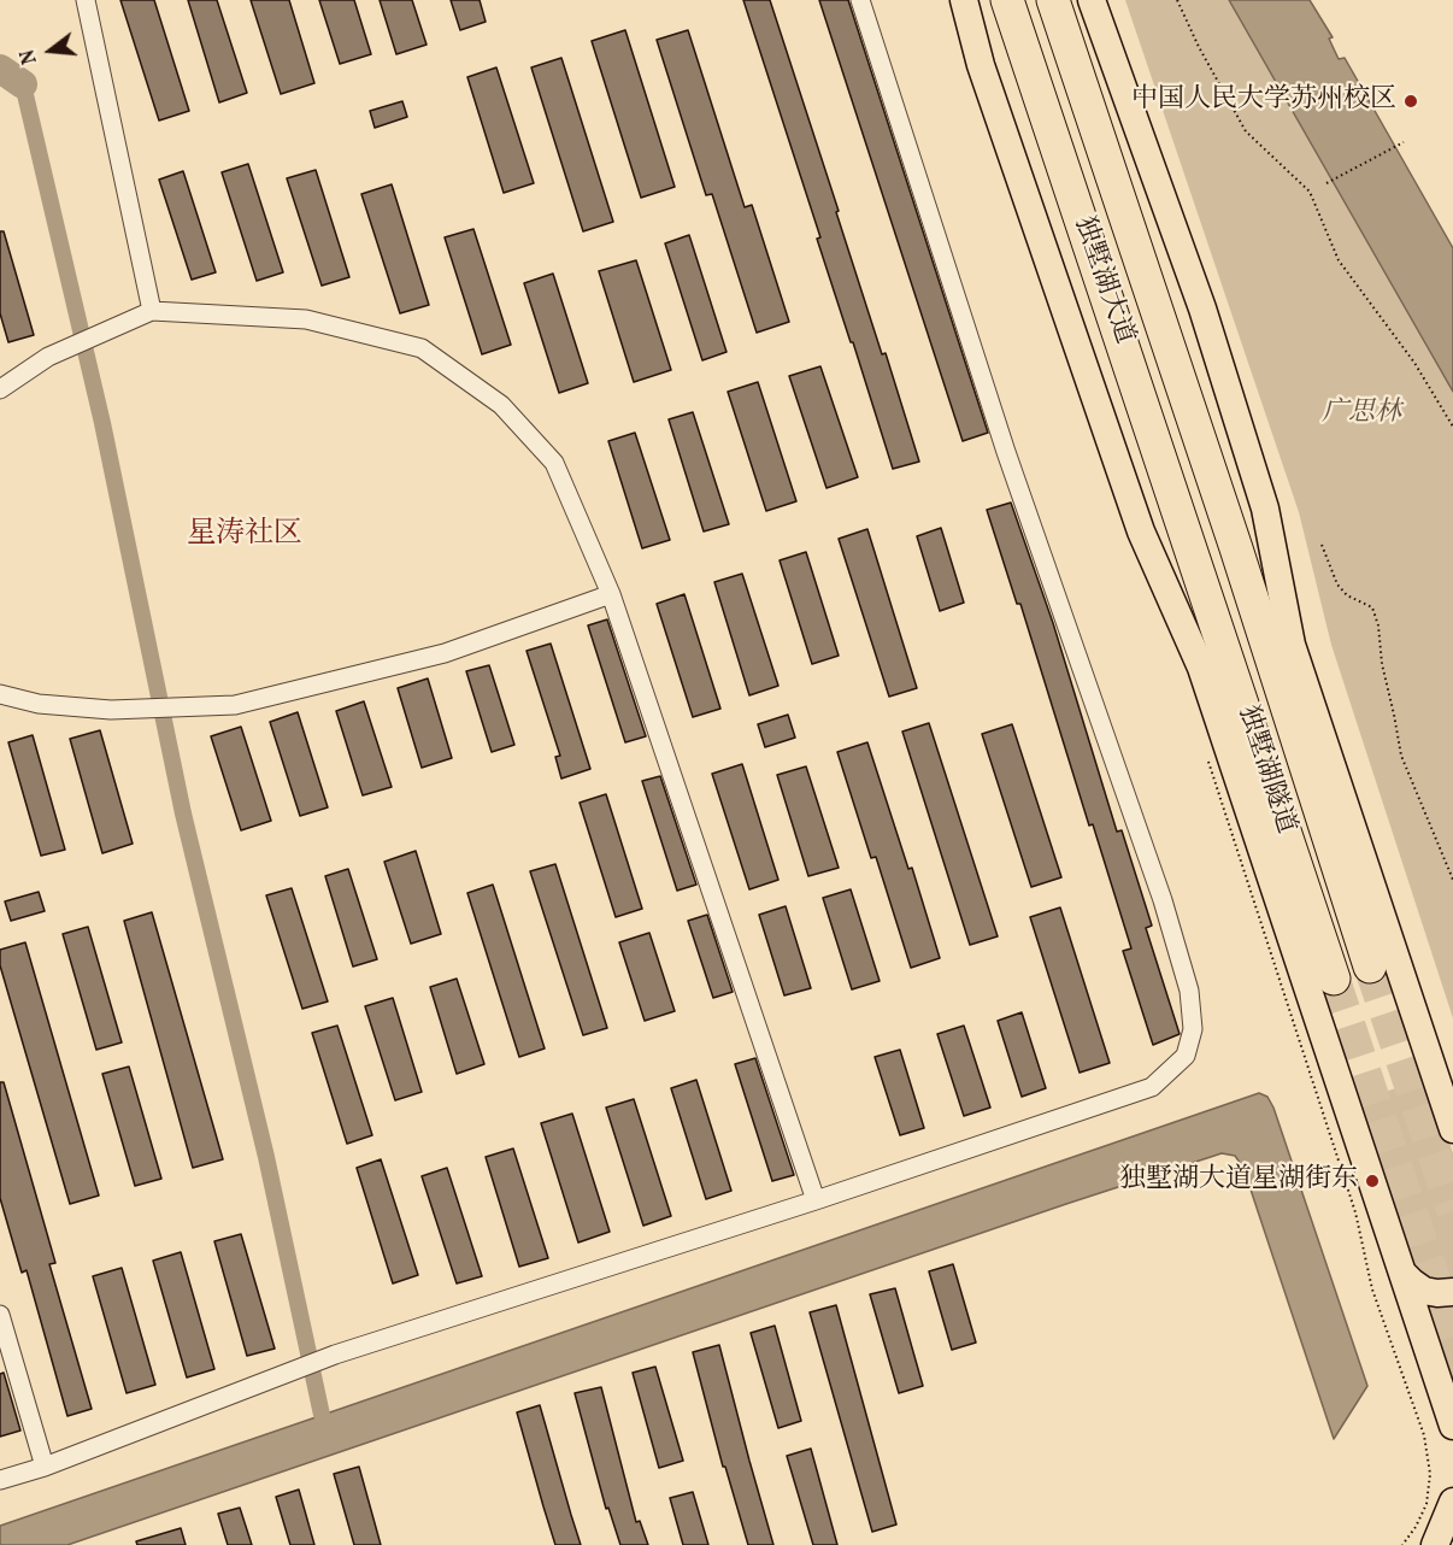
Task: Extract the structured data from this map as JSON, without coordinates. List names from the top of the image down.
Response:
{
  "streets": {
    "highway": ["独墅湖大道", "独墅湖隧道"]
  },
  "crossings": [
    ["独墅湖大道", "独墅湖隧道"]
  ],
  "districts": ["星涛社区"],
  "parks": ["广思林"],
  "places": ["中国人民大学苏州校区", "独墅湖大道星湖街东"],
  "north": "left"
}
